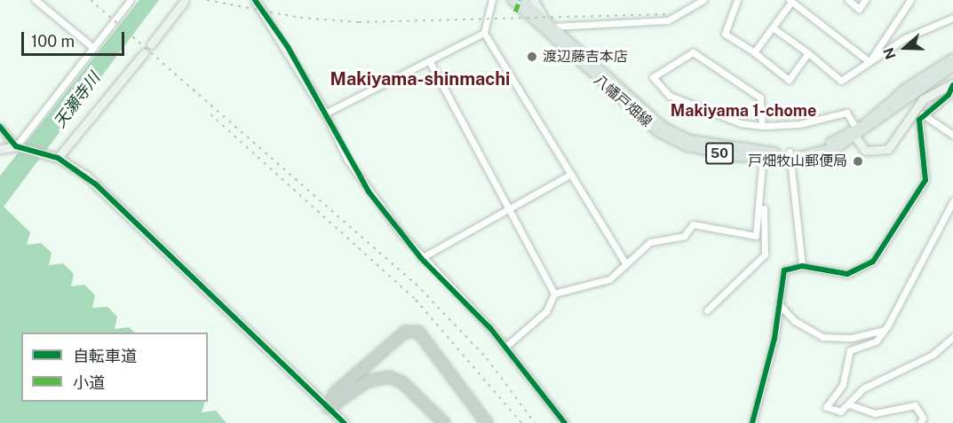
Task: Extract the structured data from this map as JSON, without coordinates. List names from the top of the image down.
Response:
{
  "streets": {
    "main road": ["八幡戸畑線", "50"]
  },
  "districts": ["Makiyama-shinmachi", "Makiyama 1-chome"],
  "water": ["天瀬寺川"],
  "places": ["渡辺藤吉本店", "戸畑牧山郵便局"],
  "legend": ["自転車道", "小道"],
  "scale_bar": "100 m",
  "north": "left"
}
